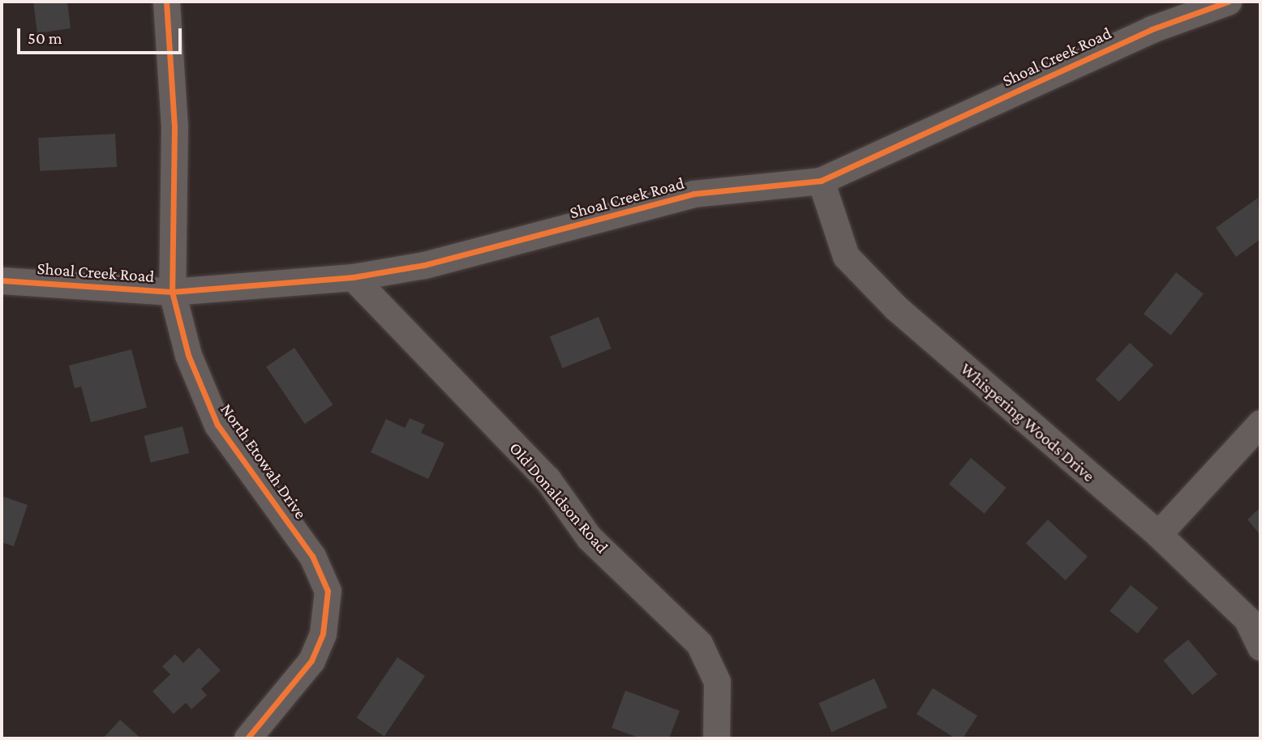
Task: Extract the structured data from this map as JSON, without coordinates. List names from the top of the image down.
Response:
{
  "streets": {
    "street": [
      "Shoal Creek Road",
      "Whispering Woods Drive",
      "North Etowah Drive",
      "Old Donaldson Road"
    ]
  },
  "crossings": [
    ["Shoal Creek Road", "Whispering Woods Drive"],
    ["Shoal Creek Road", "North Etowah Drive"],
    ["Shoal Creek Road", "Old Donaldson Road"]
  ],
  "scale_bar": "50 m"
}
